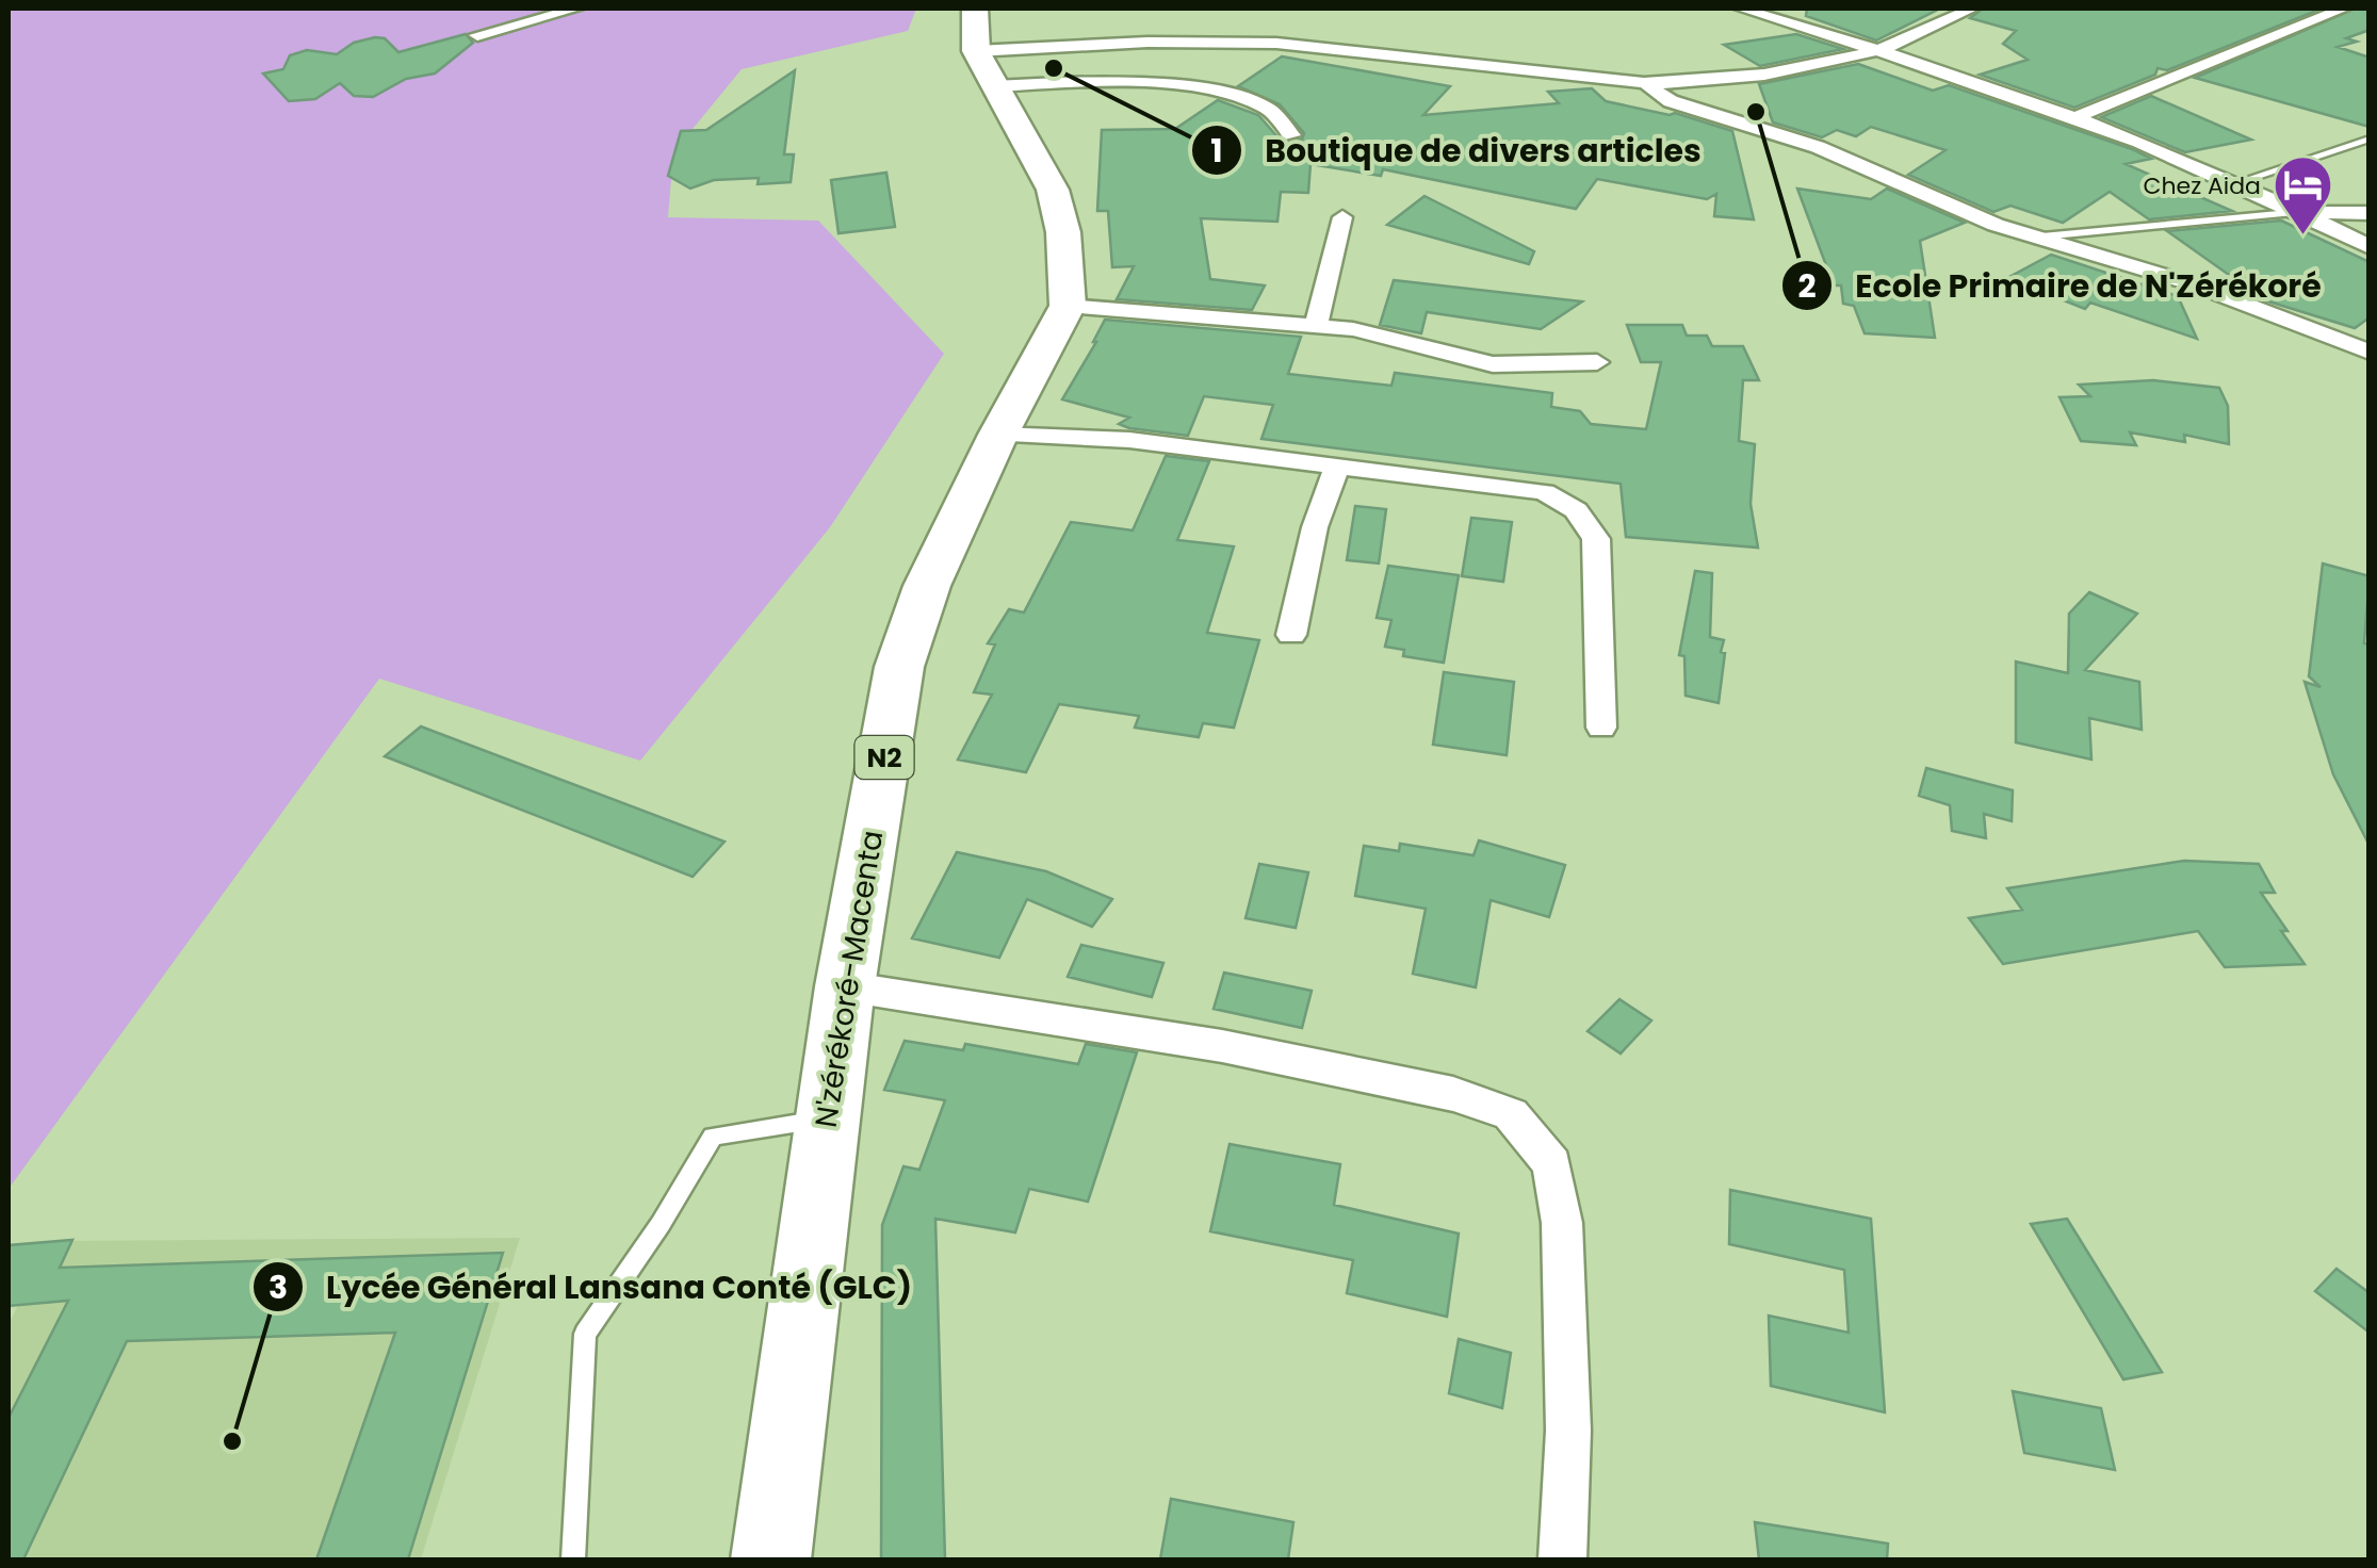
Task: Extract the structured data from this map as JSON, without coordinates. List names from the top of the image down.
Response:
{
  "streets": {
    "highway": ["N2", "N'zérékoré-Macenta"]
  },
  "places": {
    "other": ["Boutique de divers articles", "Ecole Primaire de N'Zérékoré", "Lycée Général Lansana Conté (GLC)"],
    "hotel": ["Chez Aida"]
  }
}
